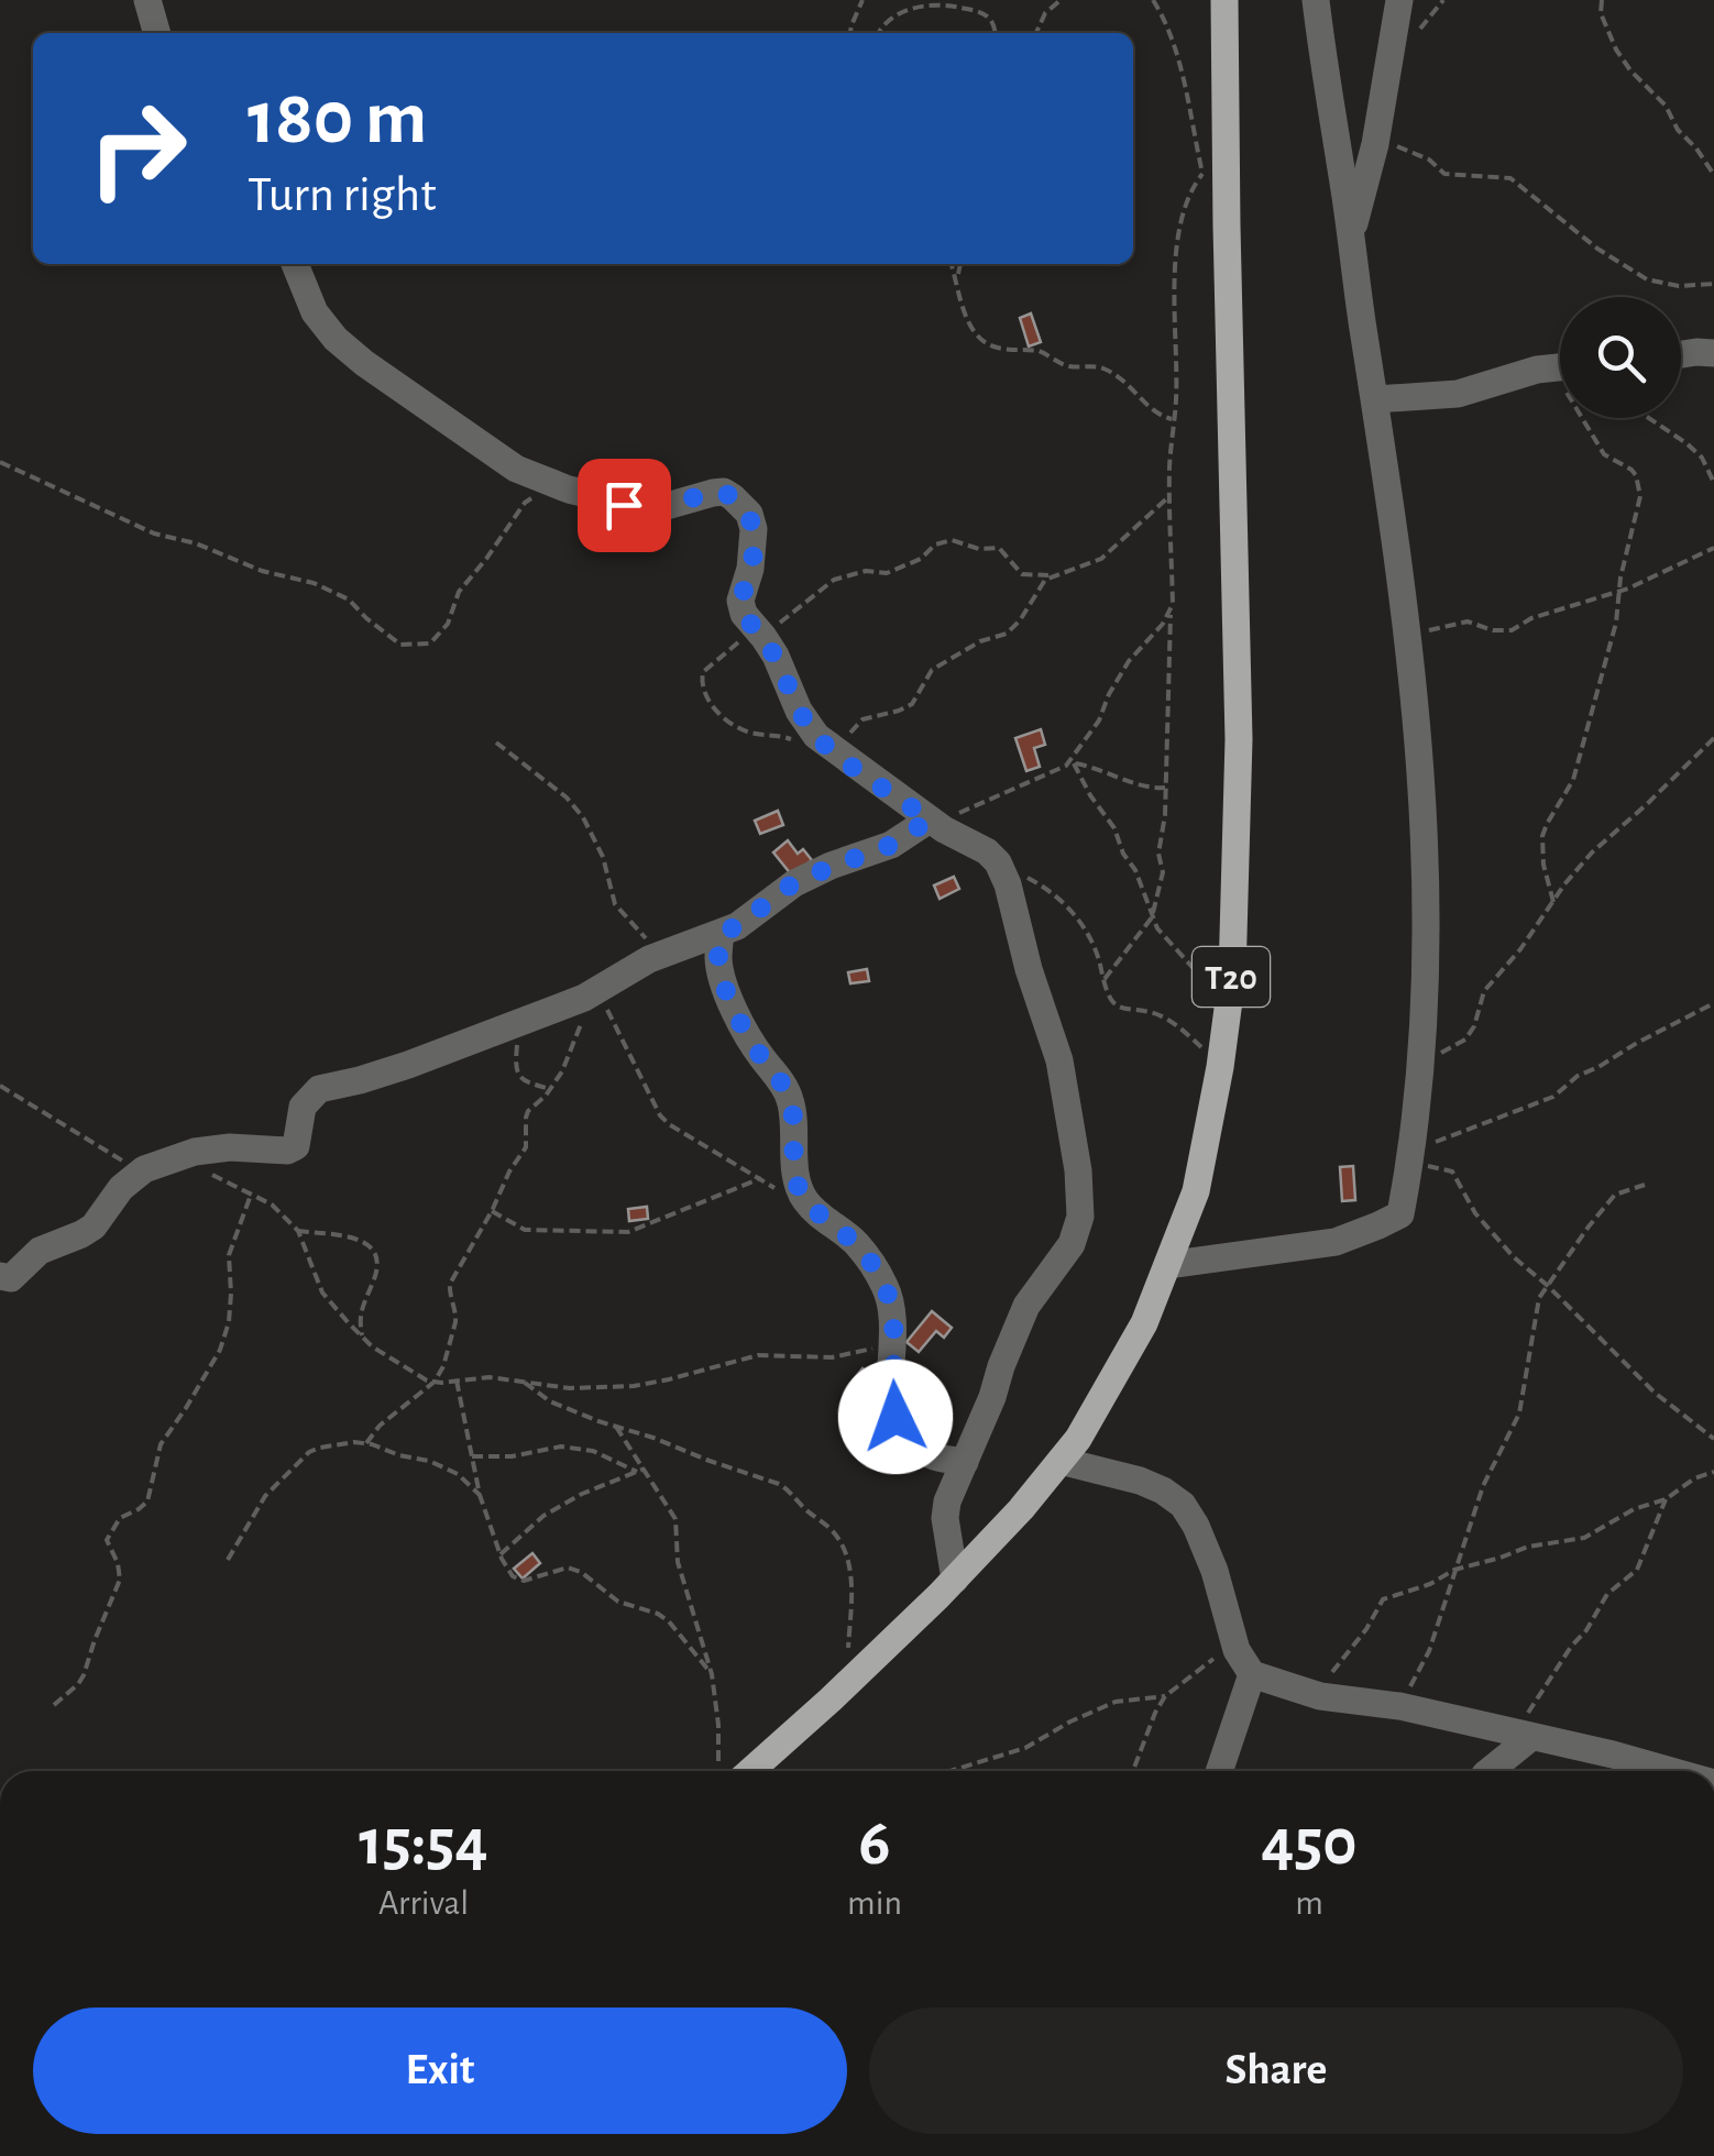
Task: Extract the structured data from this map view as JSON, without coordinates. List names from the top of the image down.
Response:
{
  "streets": {
    "main road": ["T20"]
  },
  "page": {
    "turn": ["180 m", "Turn right"],
    "eta": [
      "15:54",
      "Arrival",
      "6",
      "min",
      "450",
      "m"
    ],
    "buttons": ["Exit", "Share"]
  }
}
